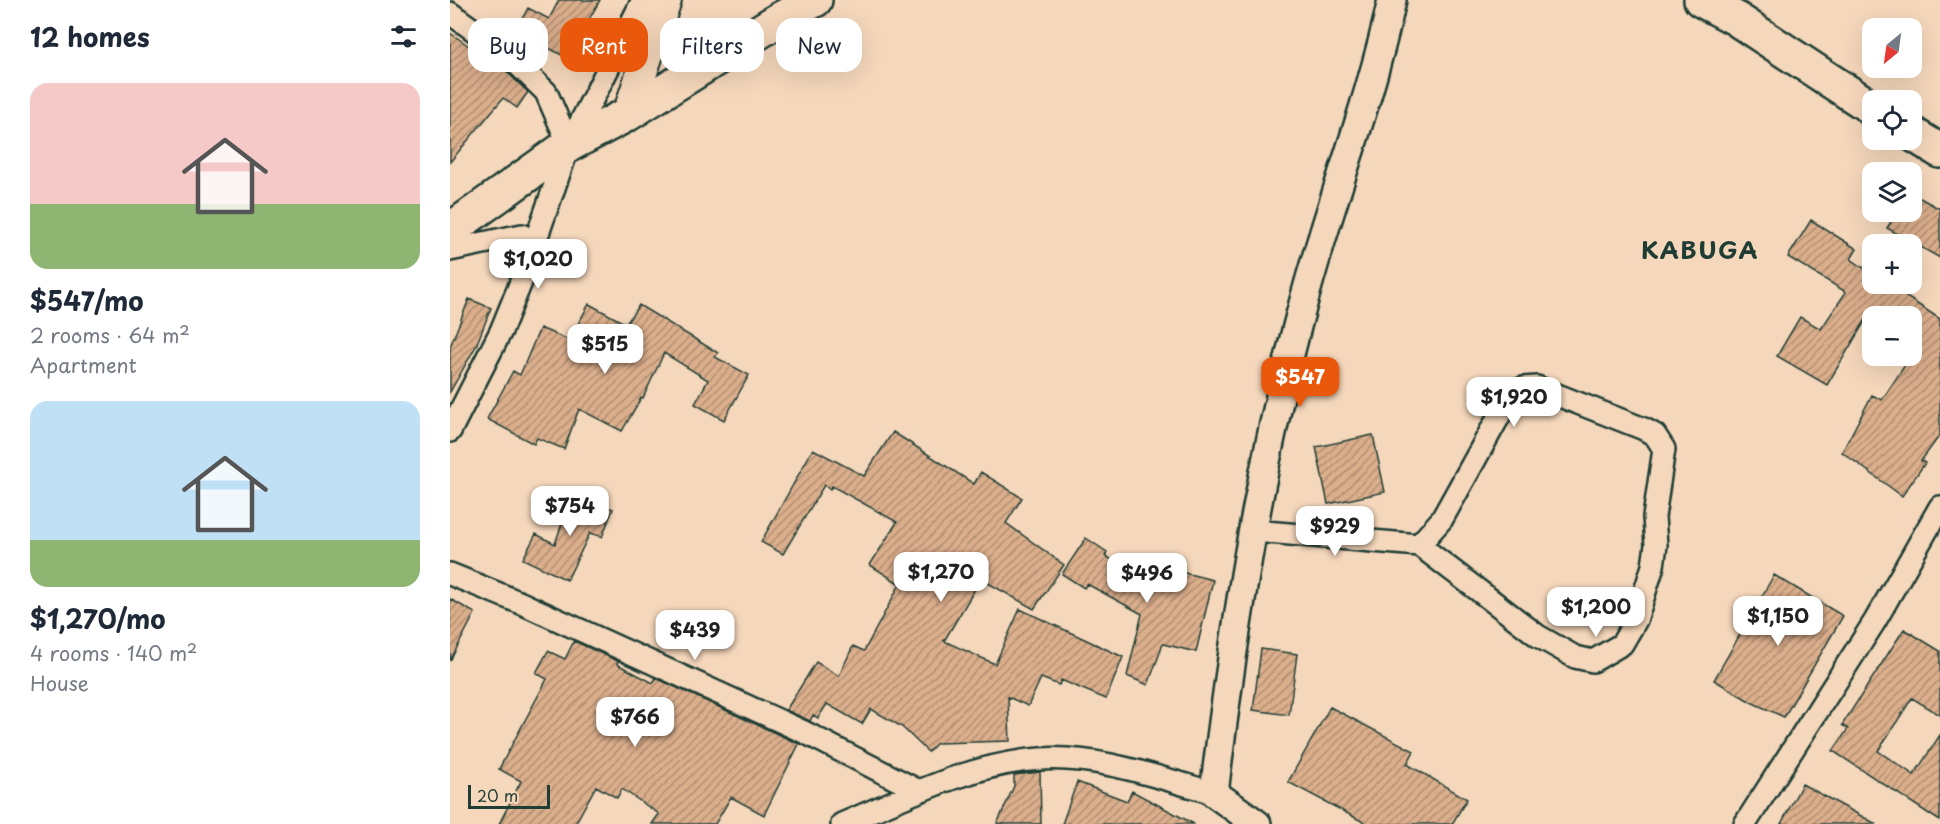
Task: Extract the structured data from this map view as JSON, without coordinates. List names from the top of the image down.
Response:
{
  "districts": ["KABUGA"],
  "scale_bar": "20 m",
  "north": "bottom left",
  "page": {
    "heading": "12 homes",
    "map_buttons": ["+", "−"],
    "chip": [
      "Buy",
      "Rent",
      "Filters",
      "New"
    ],
    "list": [
      {
        "name": "$547/mo",
        "note": "2 rooms · 64 m² · Apartment"
      },
      {
        "name": "$1,270/mo",
        "note": "4 rooms · 140 m² · House"
      }
    ],
    "price": [
      "$1,020",
      "$515",
      "$547",
      "$1,920",
      "$754",
      "$929",
      "$1,270",
      "$496",
      "$1,200",
      "$1,150",
      "$439",
      "$766"
    ],
    "scale": "20 m"
  }
}
